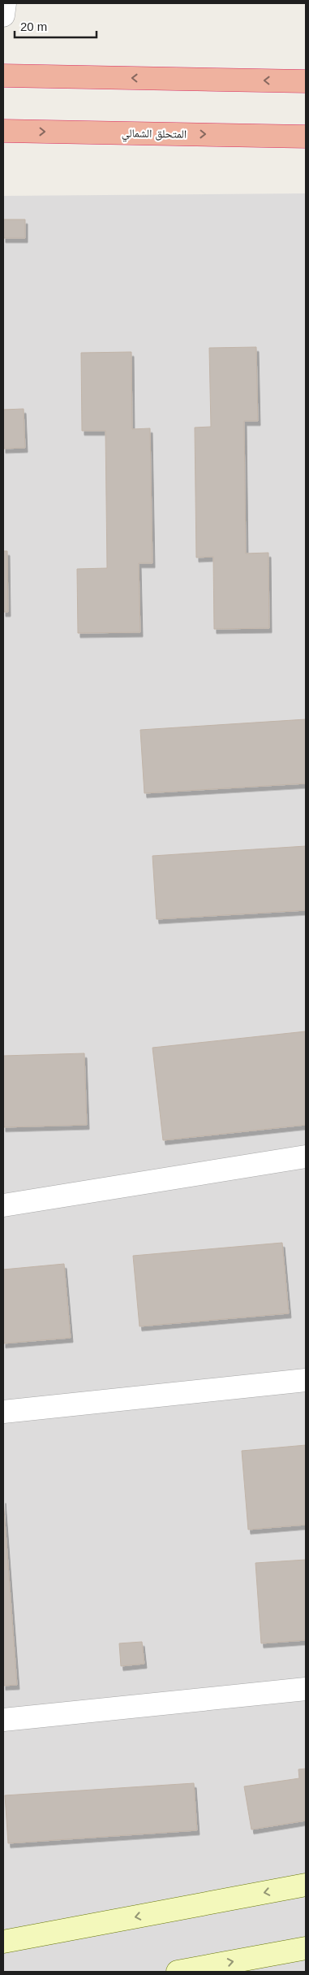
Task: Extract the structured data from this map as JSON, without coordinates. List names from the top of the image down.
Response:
{
  "streets": {
    "highway": ["المتحلق الشمالي"]
  },
  "scale_bar": "20 m"
}
